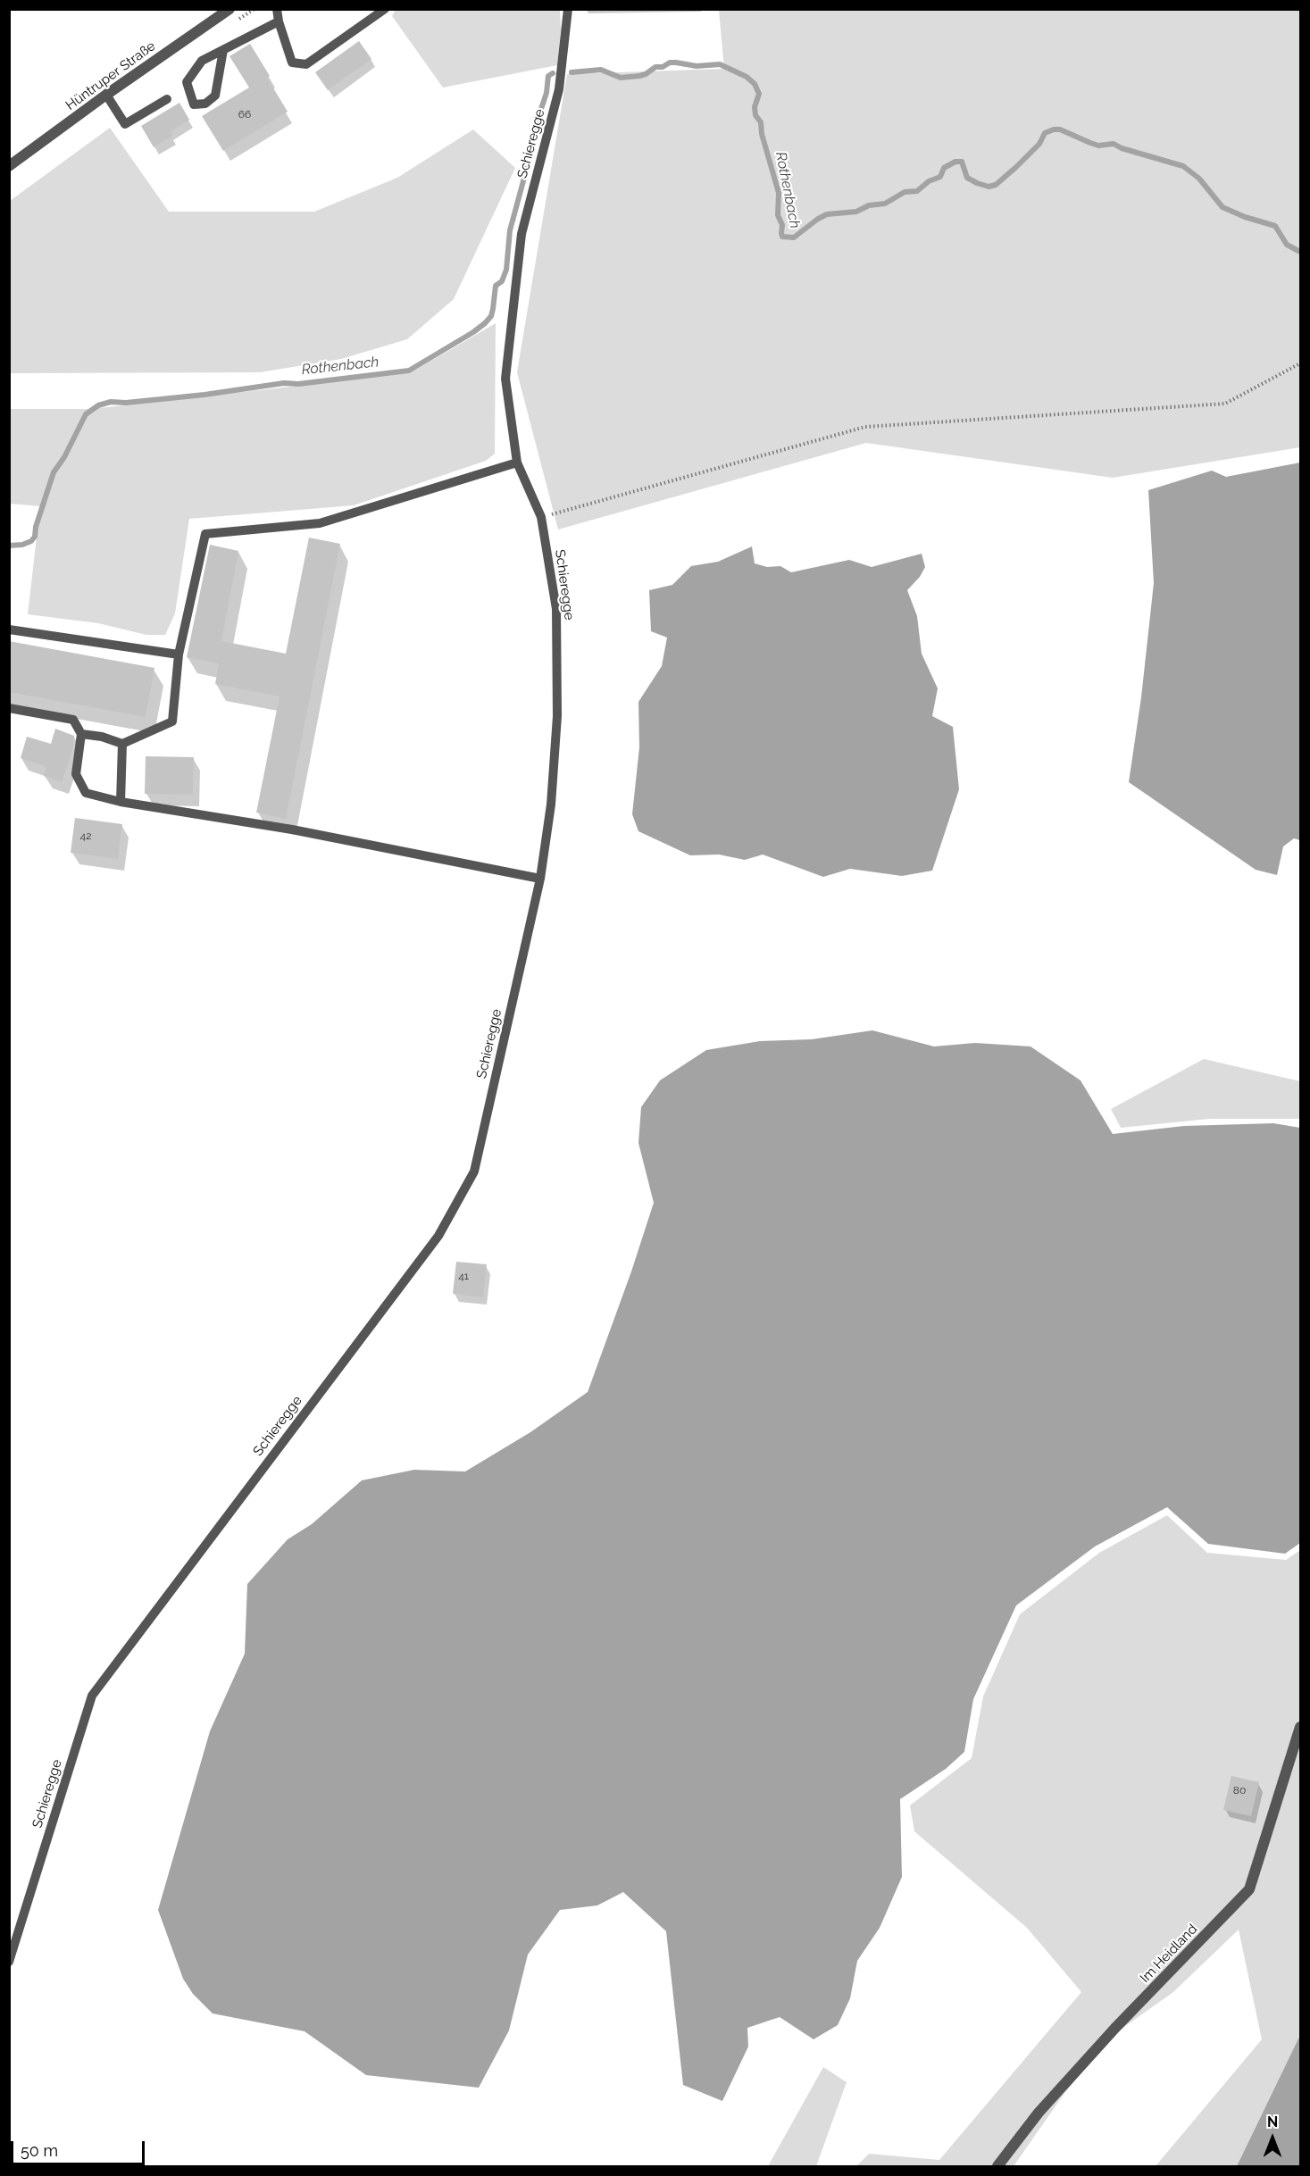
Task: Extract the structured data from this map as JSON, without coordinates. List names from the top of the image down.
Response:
{
  "streets": {
    "street": ["Hüntruper Straße", "Im Heidland"],
    "lane": ["Schieregge"]
  },
  "water": ["Rothenbach"],
  "house_numbers": [
    "66",
    "42",
    "41",
    "80"
  ],
  "scale_bar": "50 m",
  "north": "top"
}
